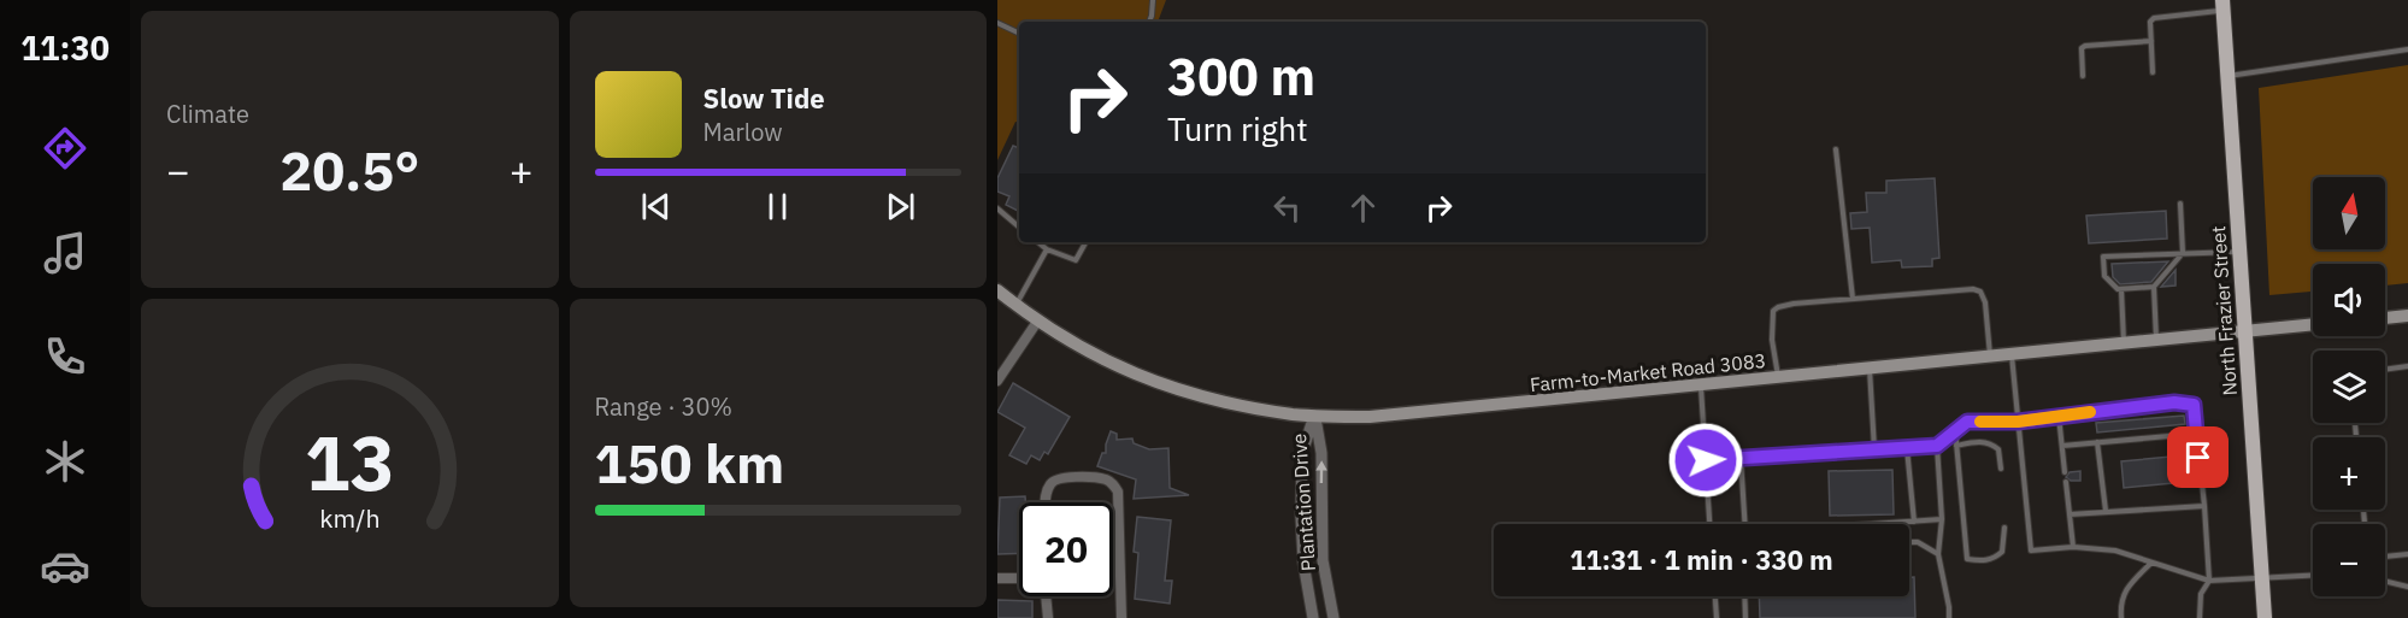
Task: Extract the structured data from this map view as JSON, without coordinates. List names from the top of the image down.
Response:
{
  "streets": {
    "main road": ["North Frazier Street", "Farm-to-Market Road 3083"],
    "street": ["Plantation Drive"]
  },
  "crossings": [
    ["North Frazier Street", "Farm-to-Market Road 3083"],
    ["Farm-to-Market Road 3083", "Plantation Drive"]
  ],
  "north": "top",
  "page": {
    "tabs": "11:30",
    "tile": [
      "Climate",
      ["Range · 30%", "150 km"]
    ],
    "turn": ["300 m", "Turn right"],
    "song": ["Slow Tide", "Marlow"],
    "heat": ["−", "20.5°", "+"],
    "map_buttons": ["+", "−"],
    "limit": "20",
    "trip": "11:31 · 1 min · 330 m",
    "gauge": ["13", "km/h"]
  }
}
